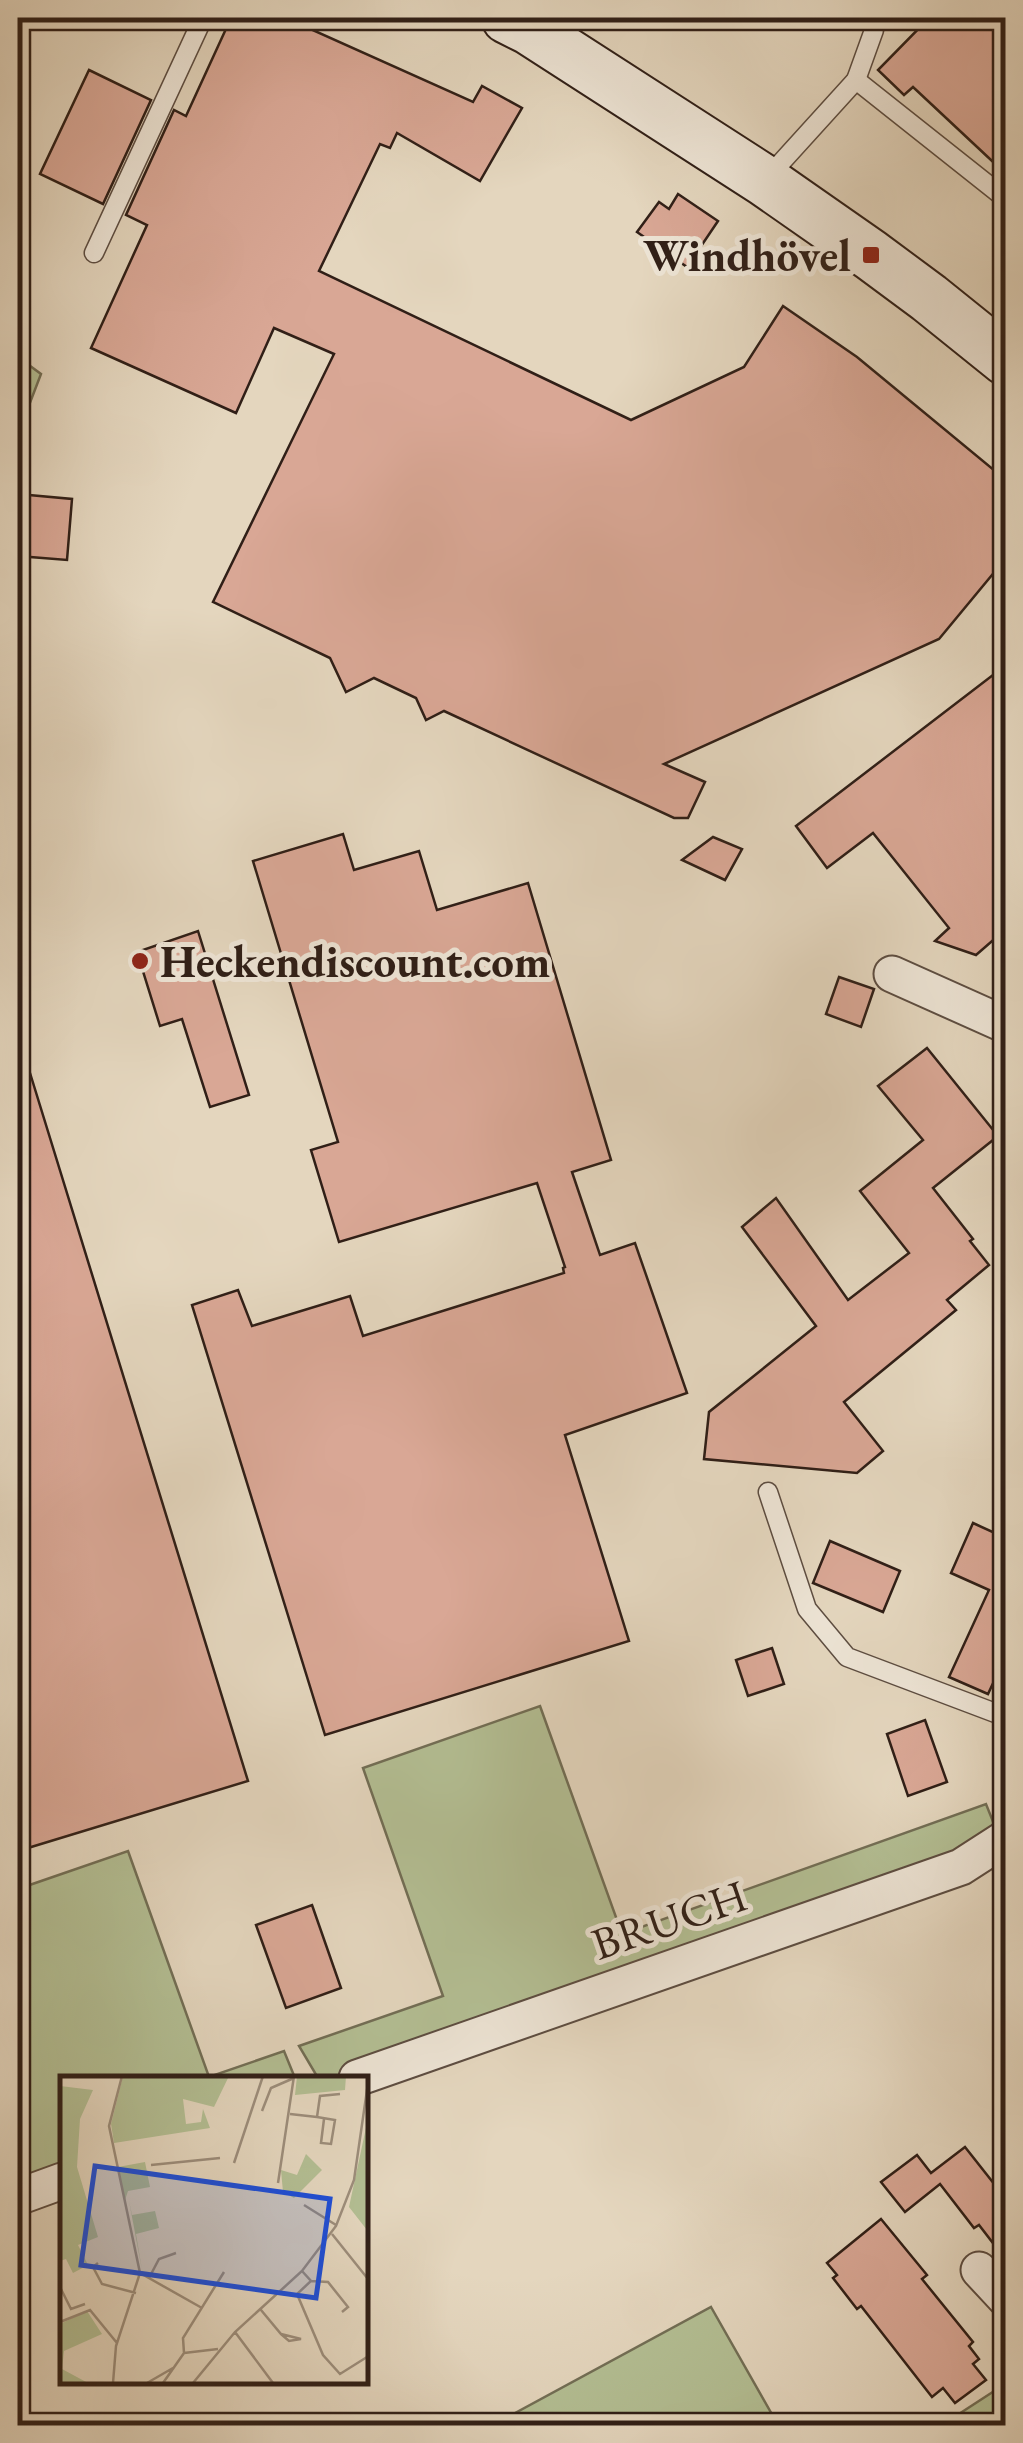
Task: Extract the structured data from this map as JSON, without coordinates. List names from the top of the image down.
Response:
{
  "streets": {
    "street": ["BRUCH"]
  },
  "places": {
    "transit": ["Windhövel"],
    "other": ["Heckendiscount.com"]
  }
}
